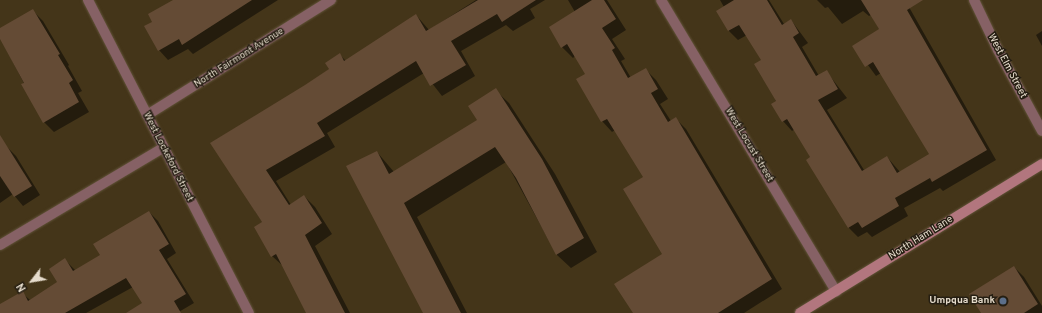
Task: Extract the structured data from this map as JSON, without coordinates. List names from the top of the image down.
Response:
{
  "streets": {
    "main road": ["North Ham Lane"],
    "street": [
      "North Fairmont Avenue",
      "West Elm Street",
      "West Locust Street",
      "West Lockeford Street"
    ]
  },
  "crossings": [
    ["North Fairmont Avenue", "West Lockeford Street"],
    ["West Locust Street", "North Ham Lane"]
  ],
  "places": ["Umpqua Bank"],
  "north": "bottom left"
}
